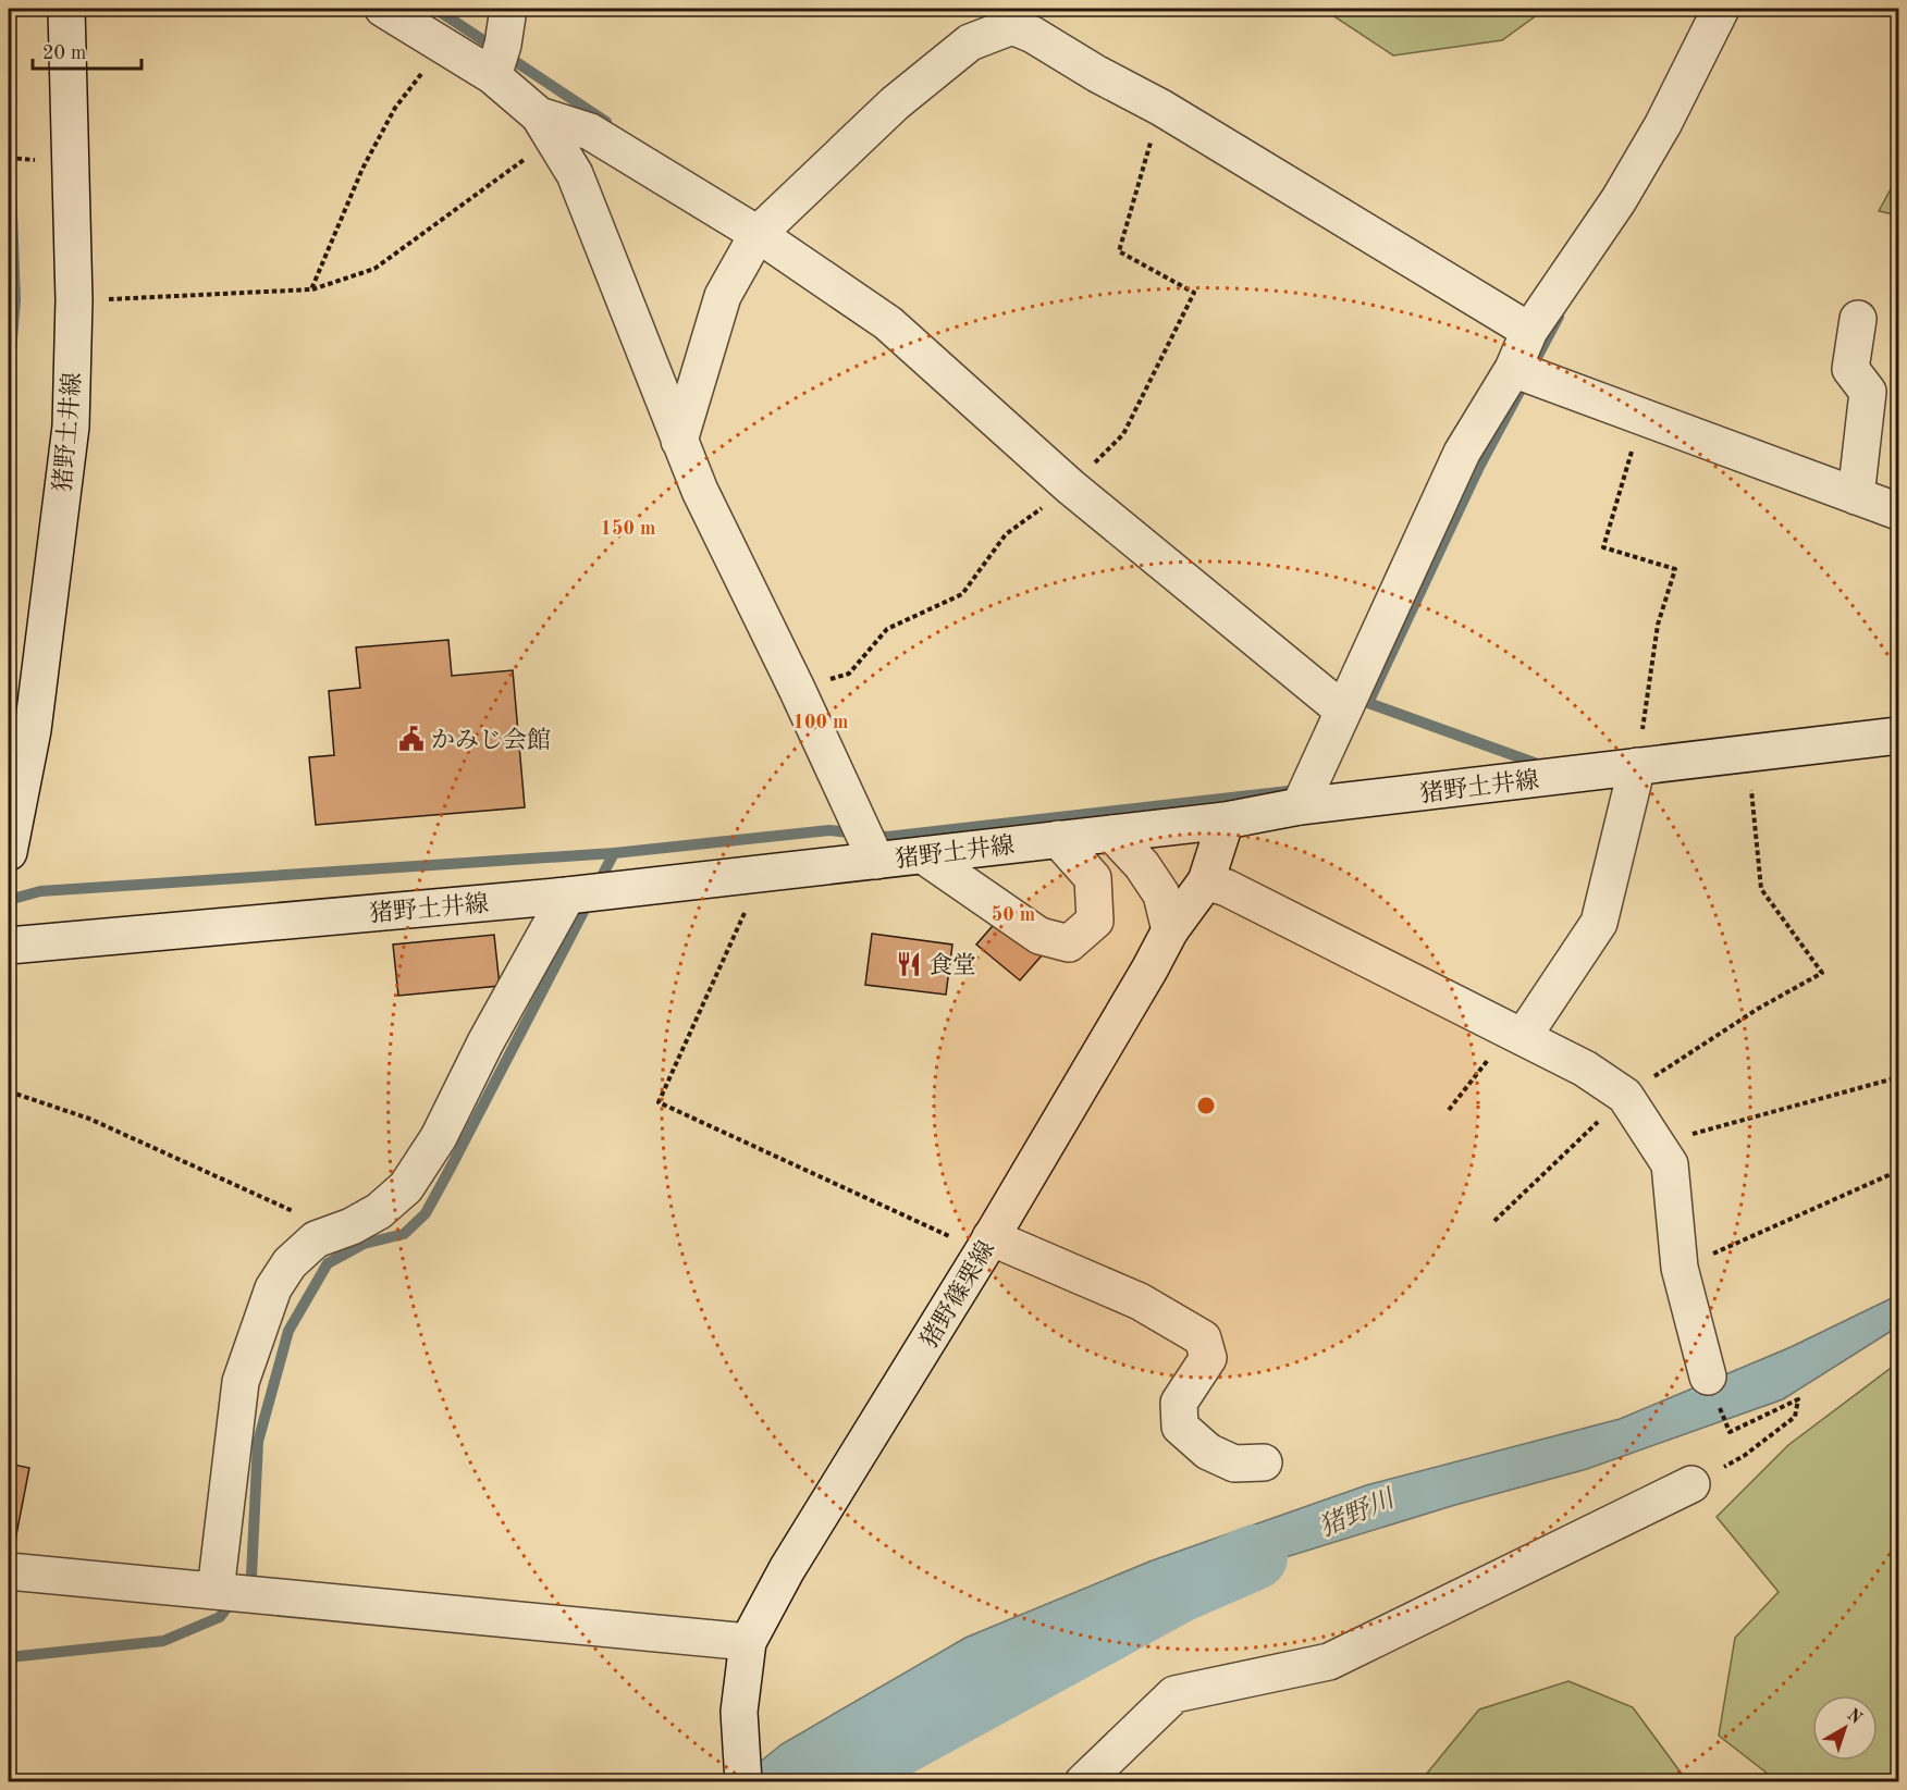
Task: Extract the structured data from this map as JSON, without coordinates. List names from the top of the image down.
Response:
{
  "streets": {
    "street": ["猪野土井線", "猪野篠栗線"]
  },
  "crossings": [
    ["猪野土井線", "猪野篠栗線"]
  ],
  "water": ["猪野川"],
  "places": {
    "public building": ["かみじ会館"],
    "restaurant": ["食堂"]
  },
  "scale_bar": "20 m",
  "north": "top right",
  "rings": ["150 m", "100 m", "50 m"]
}
